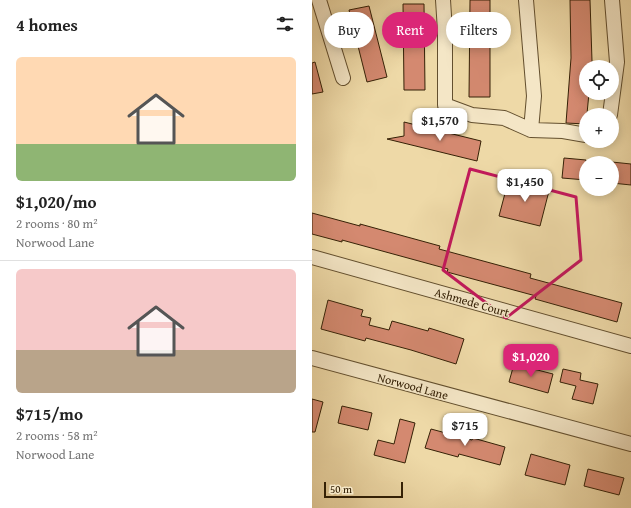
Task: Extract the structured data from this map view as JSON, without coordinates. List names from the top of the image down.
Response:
{
  "streets": {
    "street": ["Ashmede Court", "Norwood Lane"]
  },
  "scale_bar": "50 m",
  "page": {
    "heading": "4 homes",
    "chip": ["Buy", "Rent", "Filters"],
    "list": [
      {
        "name": "$1,020/mo",
        "note": "2 rooms · 80 m² · Norwood Lane"
      },
      {
        "name": "$715/mo",
        "note": "2 rooms · 58 m² · Norwood Lane"
      }
    ],
    "map_buttons": ["+", "−"],
    "price": [
      "$1,570",
      "$1,450",
      "$1,020",
      "$715"
    ],
    "scale": "50 m"
  }
}
